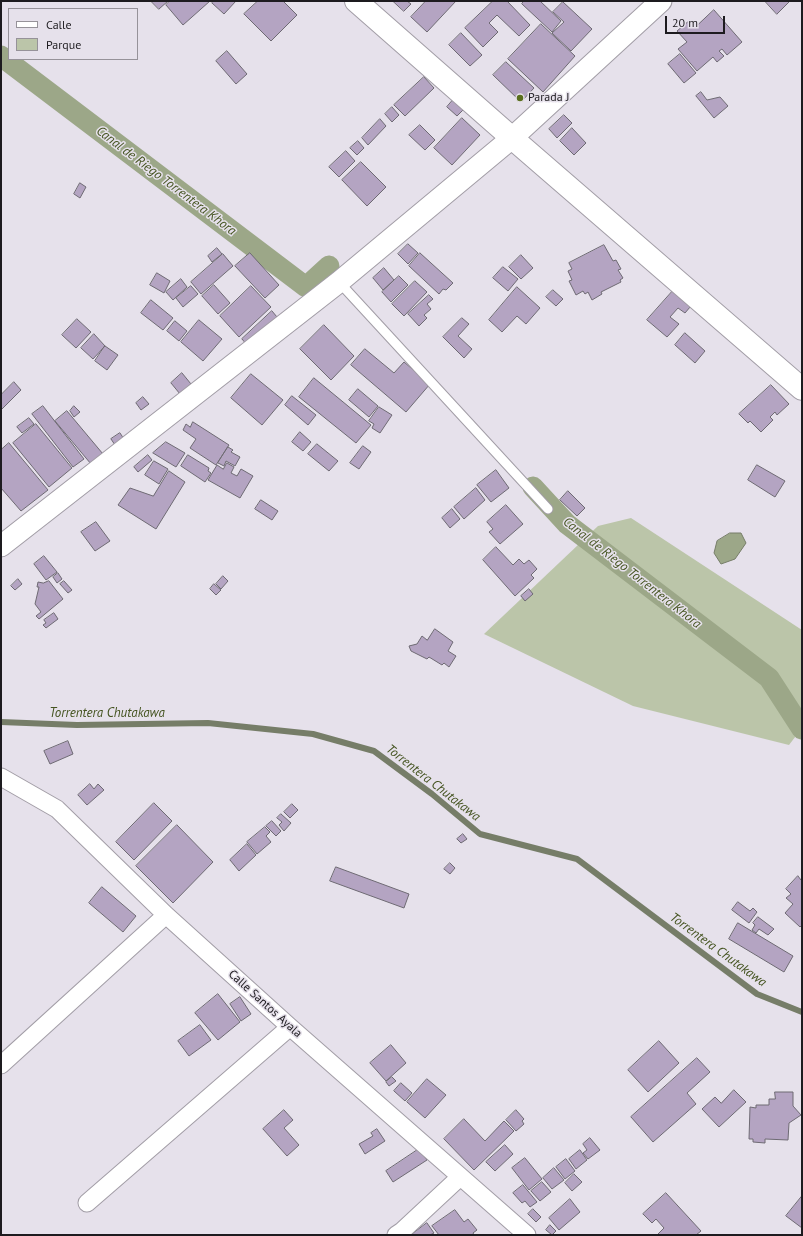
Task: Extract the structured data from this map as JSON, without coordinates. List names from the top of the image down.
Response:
{
  "streets": {
    "street": ["Calle Santos Ayala"]
  },
  "water": ["Canal de Riego Torrentera Khora", "Torrentera Chutakawa"],
  "places": ["Parada J"],
  "legend": ["Calle", "Parque"],
  "scale_bar": "20 m"
}
